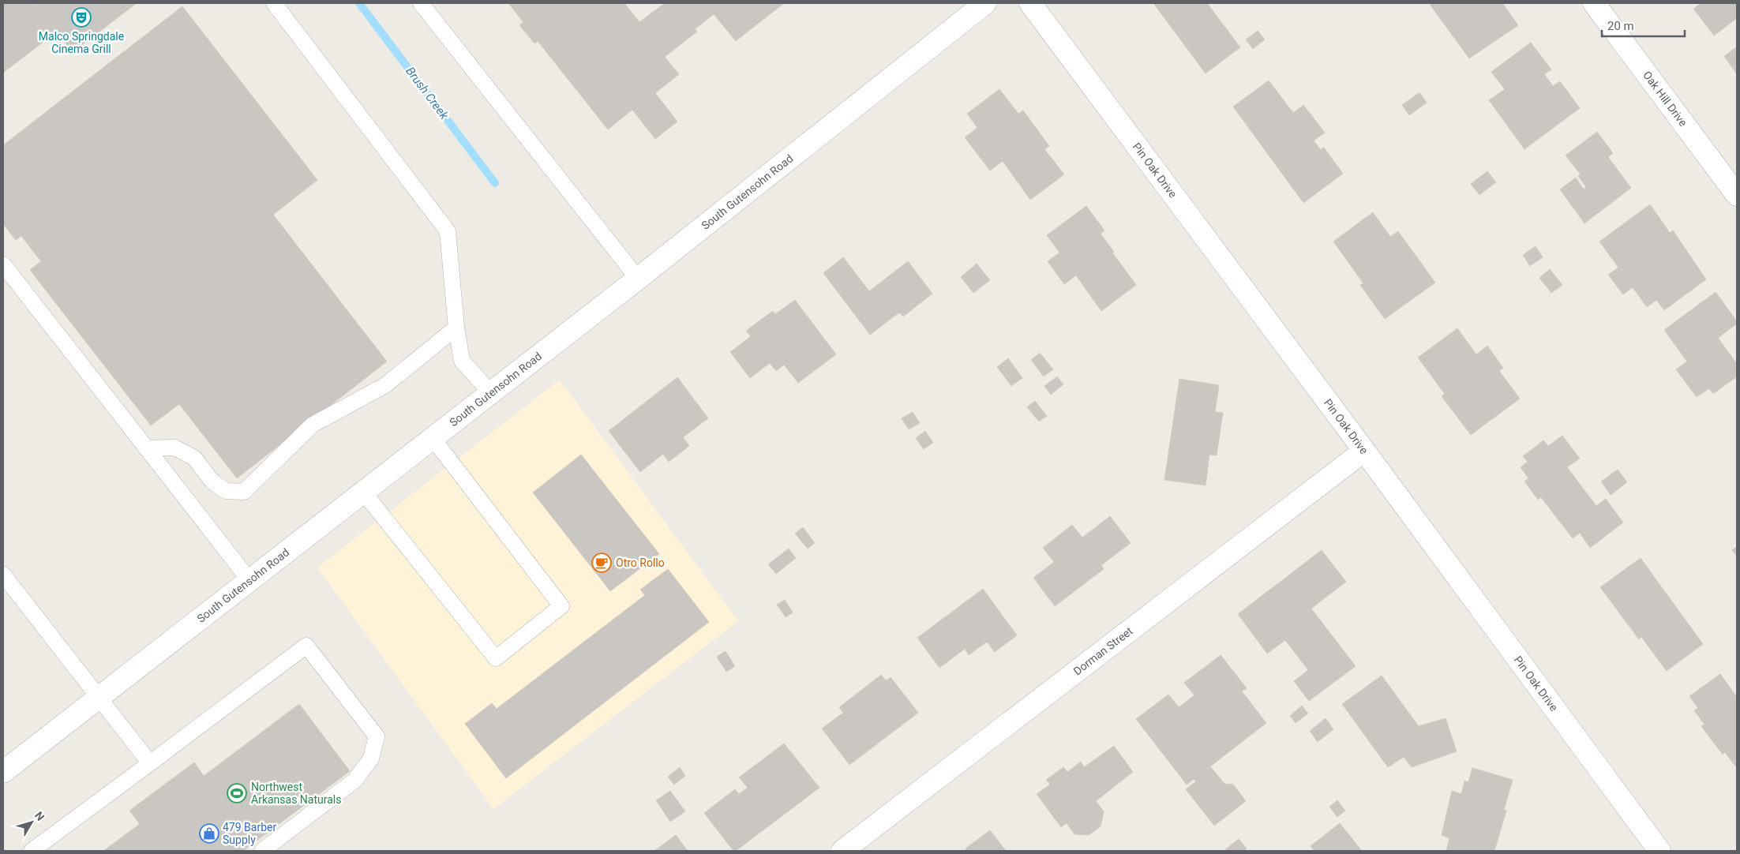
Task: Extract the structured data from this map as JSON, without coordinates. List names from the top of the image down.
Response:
{
  "streets": {
    "street": [
      "Oak Hill Drive",
      "Pin Oak Drive",
      "South Gutensohn Road",
      "Dorman Street"
    ]
  },
  "crossings": [
    ["Pin Oak Drive", "Dorman Street"]
  ],
  "water": ["Brush Creek"],
  "places": {
    "theatre": ["Malco Springdale Cinema Grill"],
    "cafe": ["Otro Rollo"],
    "sports": ["Northwest Arkansas Naturals"],
    "shop": ["479 Barber Supply"]
  },
  "scale_bar": "20 m",
  "north": "top right"
}
